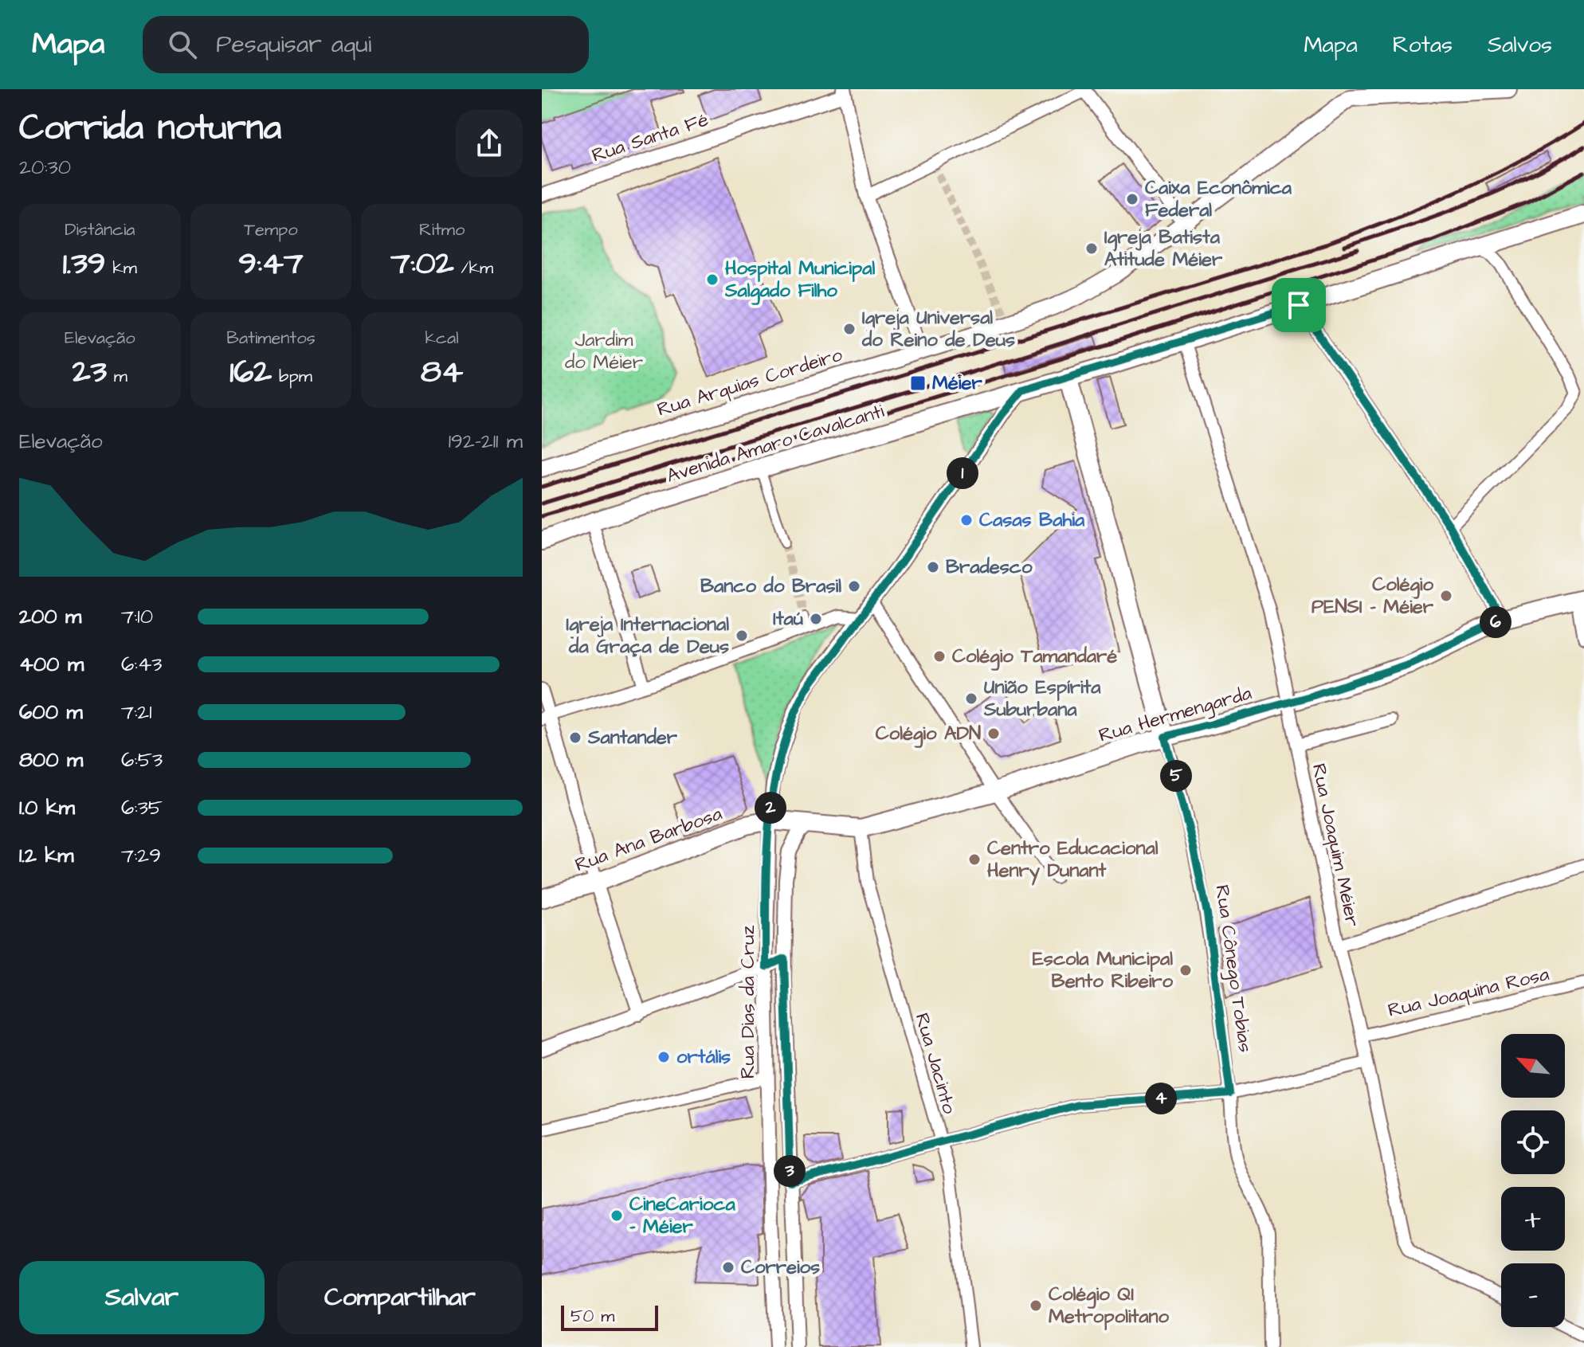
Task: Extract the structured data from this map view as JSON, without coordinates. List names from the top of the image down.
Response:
{
  "streets": {
    "main road": [
      "Rua Arquias Cordeiro",
      "Avenida Amaro Cavalcanti",
      "Rua Hermengarda",
      "Rua Ana Barbosa",
      "Rua Cônego Tobias"
    ],
    "street": [
      "Rua Santa Fé",
      "Rua Joaquim Méier",
      "Rua Joaquina Rosa",
      "Rua Dias da Cruz",
      "Rua Jacinto"
    ]
  },
  "crossings": [
    ["Avenida Amaro Cavalcanti", "Rua Joaquim Méier"],
    ["Avenida Amaro Cavalcanti", "Rua Cônego Tobias"],
    ["Avenida Amaro Cavalcanti", "Rua Dias da Cruz"],
    ["Rua Hermengarda", "Rua Ana Barbosa"],
    ["Rua Hermengarda", "Rua Cônego Tobias"],
    ["Rua Hermengarda", "Rua Dias da Cruz"],
    ["Rua Hermengarda", "Rua Jacinto"],
    ["Rua Ana Barbosa", "Rua Dias da Cruz"],
    ["Rua Joaquim Méier", "Rua Joaquina Rosa"]
  ],
  "parks": ["Jardim do Méier"],
  "places": {
    "other": [
      "Caixa Econômica Federal",
      "Igreja Batista Atitude Méier",
      "Hospital Municipal Salgado Filho",
      "Igreja Universal do Reino de Deus",
      "Casas Bahia",
      "Bradesco",
      "Banco do Brasil",
      "Colégio PENSI - Méier",
      "Itaú",
      "Igreja Internacional da Graça de Deus",
      "Colégio Tamandaré",
      "União Espírita Suburbana",
      "Colégio ADN",
      "Santander",
      "Centro Educacional Henry Dunant",
      "Escola Municipal Bento Ribeiro",
      "ortális",
      "CineCarioca - Méier",
      "Correios",
      "Colégio QI Metropolitano"
    ],
    "transit": ["Méier"]
  },
  "scale_bar": "50 m",
  "north": "top left",
  "page": {
    "header": "Mapa",
    "search": "Pesquisar aqui",
    "nav": ["Mapa", "Rotas", "Salvos"],
    "heading": ["Corrida noturna", "20:30"],
    "stats": [
      ["Distância", "1.39 km"],
      ["Tempo", "9:47"],
      ["Ritmo", "7:02 /km"],
      ["Elevação", "23 m"],
      ["Batimentos", "162 bpm"],
      ["kcal", "84"]
    ],
    "chart": ["Elevação", "192–211 m"],
    "pins": [
      "1",
      "6",
      "5",
      "2",
      "4",
      "3"
    ],
    "list": [
      {
        "name": "200 m",
        "note": "7:10"
      },
      {
        "name": "400 m",
        "note": "6:43"
      },
      {
        "name": "600 m",
        "note": "7:21"
      },
      {
        "name": "800 m",
        "note": "6:53"
      },
      {
        "name": "1.0 km",
        "note": "6:35"
      },
      {
        "name": "1.2 km",
        "note": "7:29"
      }
    ],
    "map_buttons": ["+", "−"],
    "buttons": ["Salvar", "Compartilhar"],
    "scale": "50 m"
  }
}
